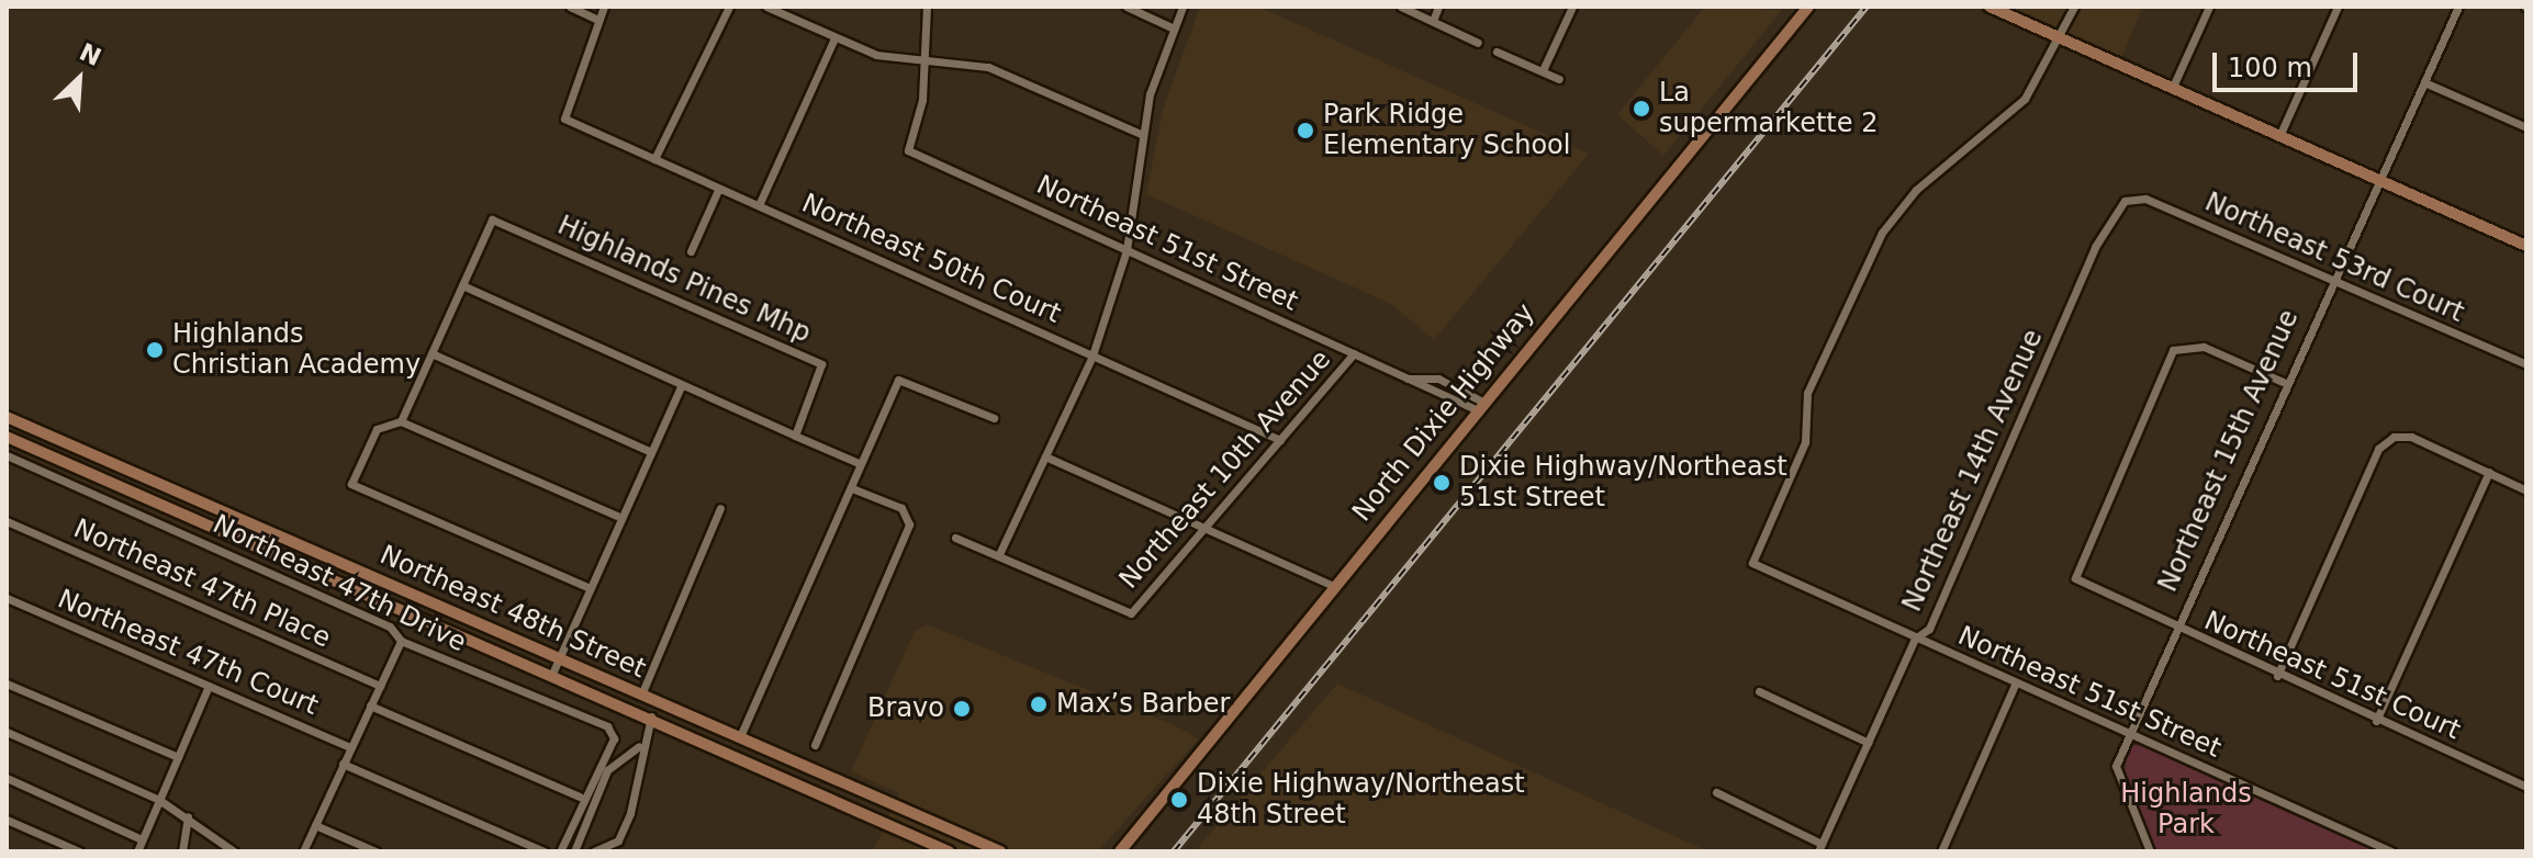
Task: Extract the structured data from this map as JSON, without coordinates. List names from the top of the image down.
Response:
{
  "streets": {
    "main road": ["North Dixie Highway", "Northeast 48th Street"],
    "street": [
      "Northeast 51st Street",
      "Northeast 53rd Court",
      "Northeast 50th Court",
      "Highlands Pines Mhp",
      "Northeast 15th Avenue",
      "Northeast 10th Avenue",
      "Northeast 14th Avenue",
      "Northeast 47th Place",
      "Northeast 47th Drive",
      "Northeast 47th Court",
      "Northeast 51st Court"
    ]
  },
  "crossings": [
    ["Northeast 51st Street", "North Dixie Highway"],
    ["Northeast 51st Street", "Northeast 15th Avenue"],
    ["Northeast 51st Street", "Northeast 10th Avenue"],
    ["Northeast 51st Street", "Northeast 14th Avenue"],
    ["Northeast 53rd Court", "Northeast 15th Avenue"],
    ["Northeast 53rd Court", "Northeast 14th Avenue"],
    ["Northeast 50th Court", "Northeast 10th Avenue"],
    ["Northeast 15th Avenue", "Northeast 51st Court"]
  ],
  "parks": ["Highlands Park"],
  "places": [
    "La supermarkette 2",
    "Park Ridge Elementary School",
    "Highlands Christian Academy",
    "Dixie Highway/Northeast 51st Street",
    "Max’s Barber",
    "Bravo",
    "Dixie Highway/Northeast 48th Street"
  ],
  "scale_bar": "100 m",
  "north": "top right"
}
